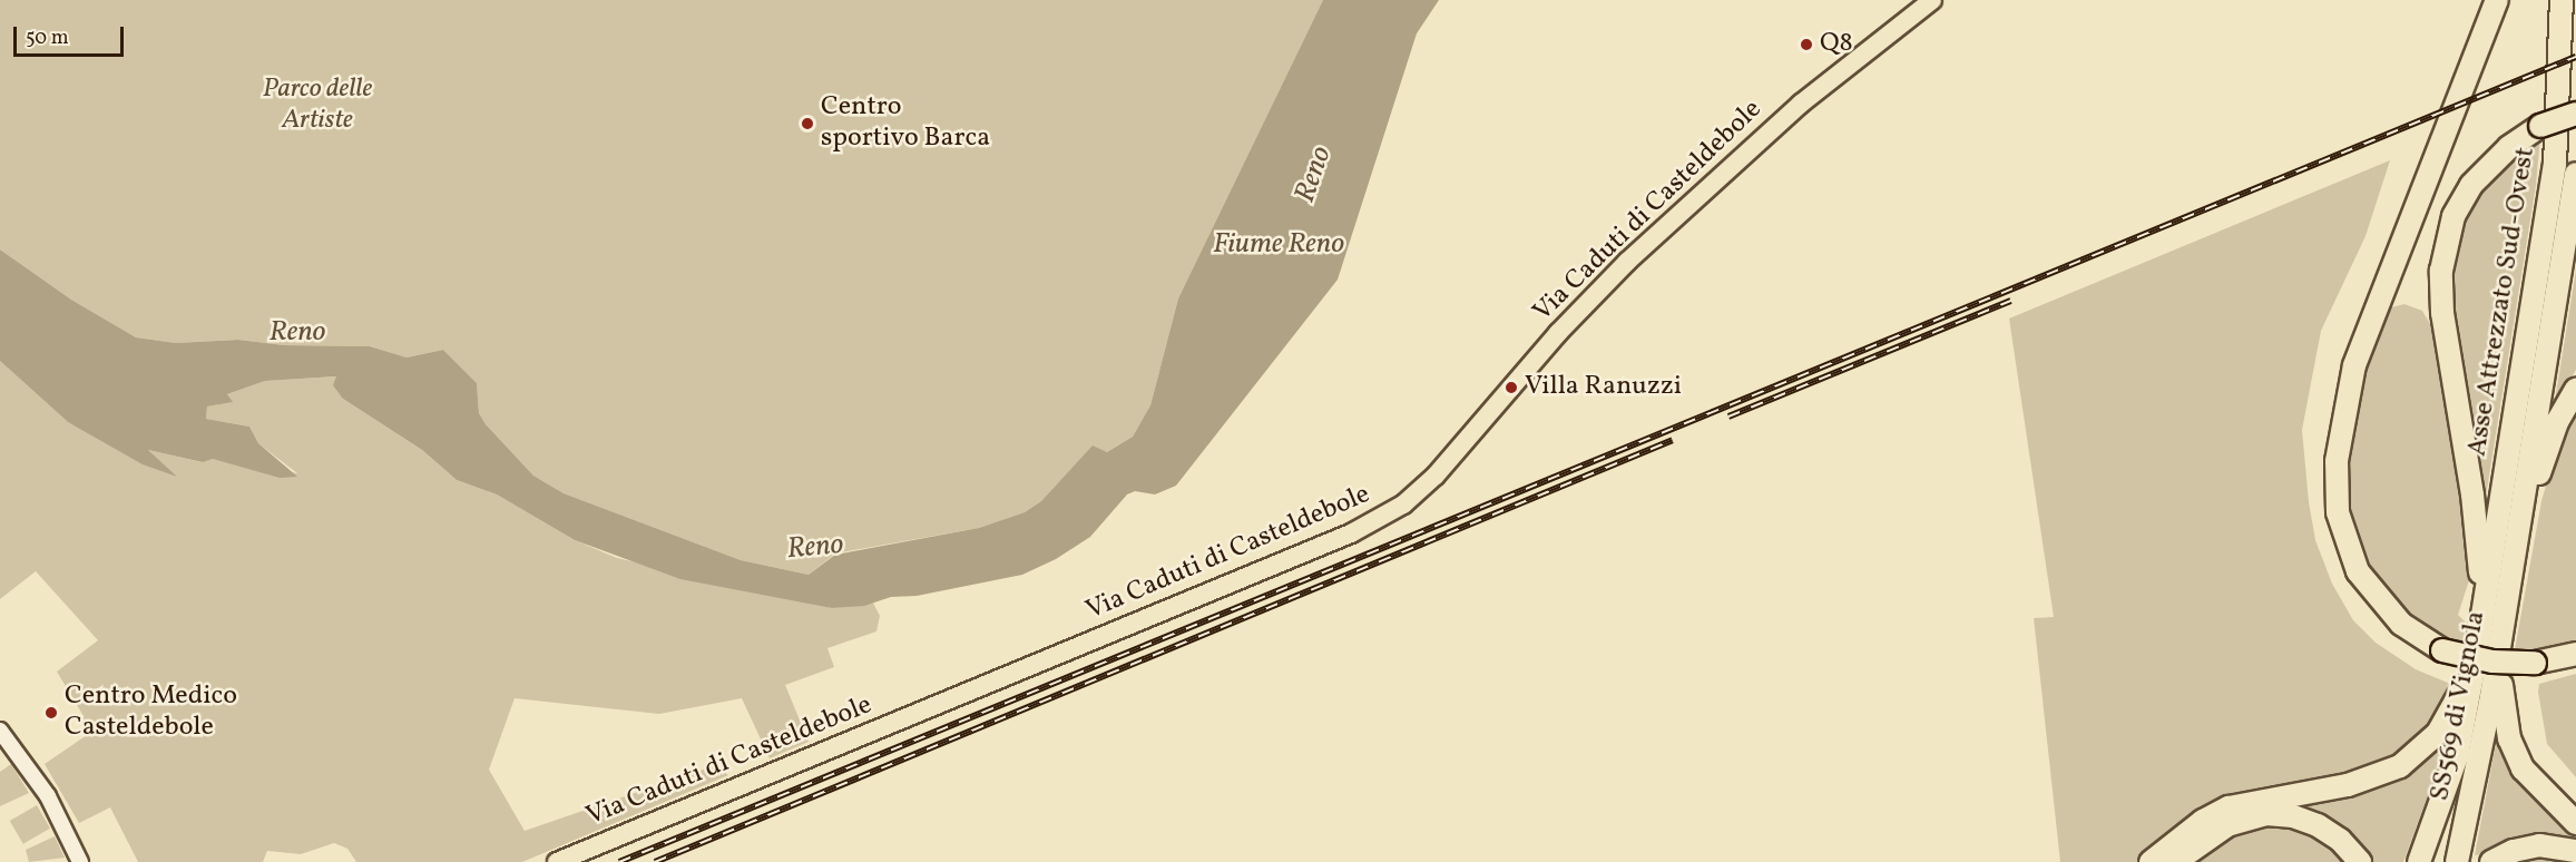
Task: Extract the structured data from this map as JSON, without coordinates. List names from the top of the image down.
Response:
{
  "streets": {
    "highway": ["Asse Attrezzato Sud-Ovest", "SS569 di Vignola"],
    "main road": ["Via Caduti di Casteldebole"]
  },
  "crossings": [
    ["Asse Attrezzato Sud-Ovest", "SS569 di Vignola"]
  ],
  "water": ["Reno", "Fiume Reno"],
  "parks": ["Parco delle Artiste"],
  "places": [
    "Q8",
    "Centro sportivo Barca",
    "Villa Ranuzzi",
    "Centro Medico Casteldebole"
  ],
  "scale_bar": "50 m"
}
